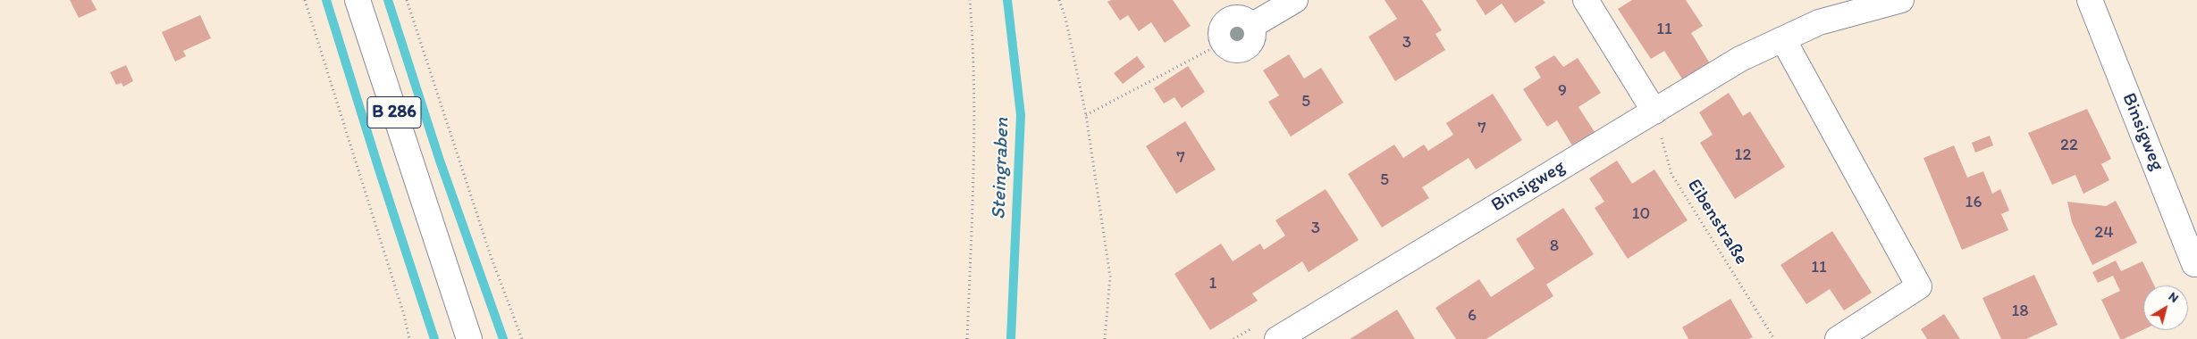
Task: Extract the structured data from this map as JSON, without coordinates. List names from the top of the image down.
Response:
{
  "streets": {
    "street": ["B 286", "Binsigweg"],
    "path": ["Eibenstraße"]
  },
  "crossings": [
    ["Binsigweg", "Eibenstraße"]
  ],
  "water": ["Steingraben"],
  "house_numbers": [
    "11",
    "3",
    "9",
    "5",
    "7",
    "22",
    "12",
    "7",
    "5",
    "16",
    "10",
    "3",
    "24",
    "8",
    "11",
    "1",
    "18",
    "6"
  ],
  "north": "top right"
}
